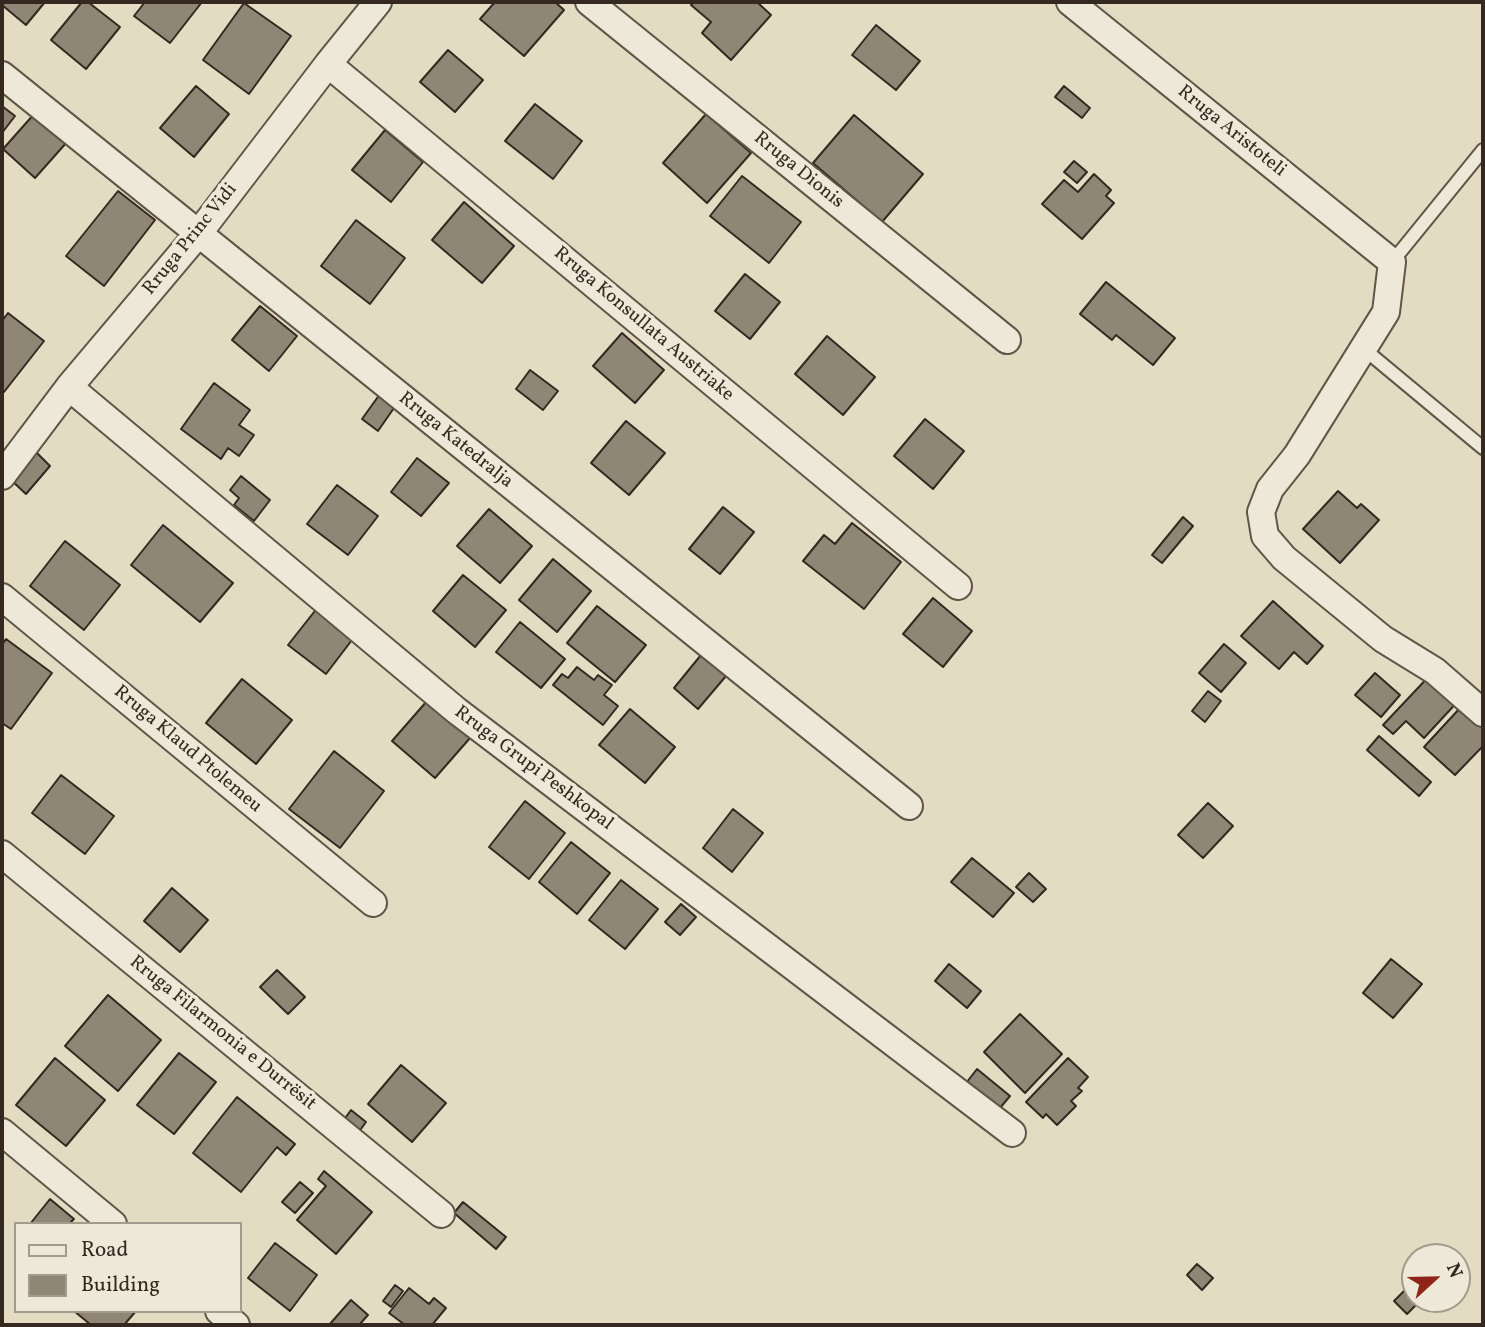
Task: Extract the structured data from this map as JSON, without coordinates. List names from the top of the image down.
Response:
{
  "streets": {
    "street": [
      "Rruga Aristoteli",
      "Rruga Dionis",
      "Rruga Princ Vidi",
      "Rruga Konsullata Austriake",
      "Rruga Katedralja",
      "Rruga Klaud Ptolemeu",
      "Rruga Grupi Peshkopal",
      "Rruga Filarmonia e Durrësit"
    ]
  },
  "crossings": [
    ["Rruga Princ Vidi", "Rruga Konsullata Austriake"],
    ["Rruga Princ Vidi", "Rruga Katedralja"],
    ["Rruga Princ Vidi", "Rruga Grupi Peshkopal"]
  ],
  "legend": ["Road", "Building"],
  "north": "right"
}
